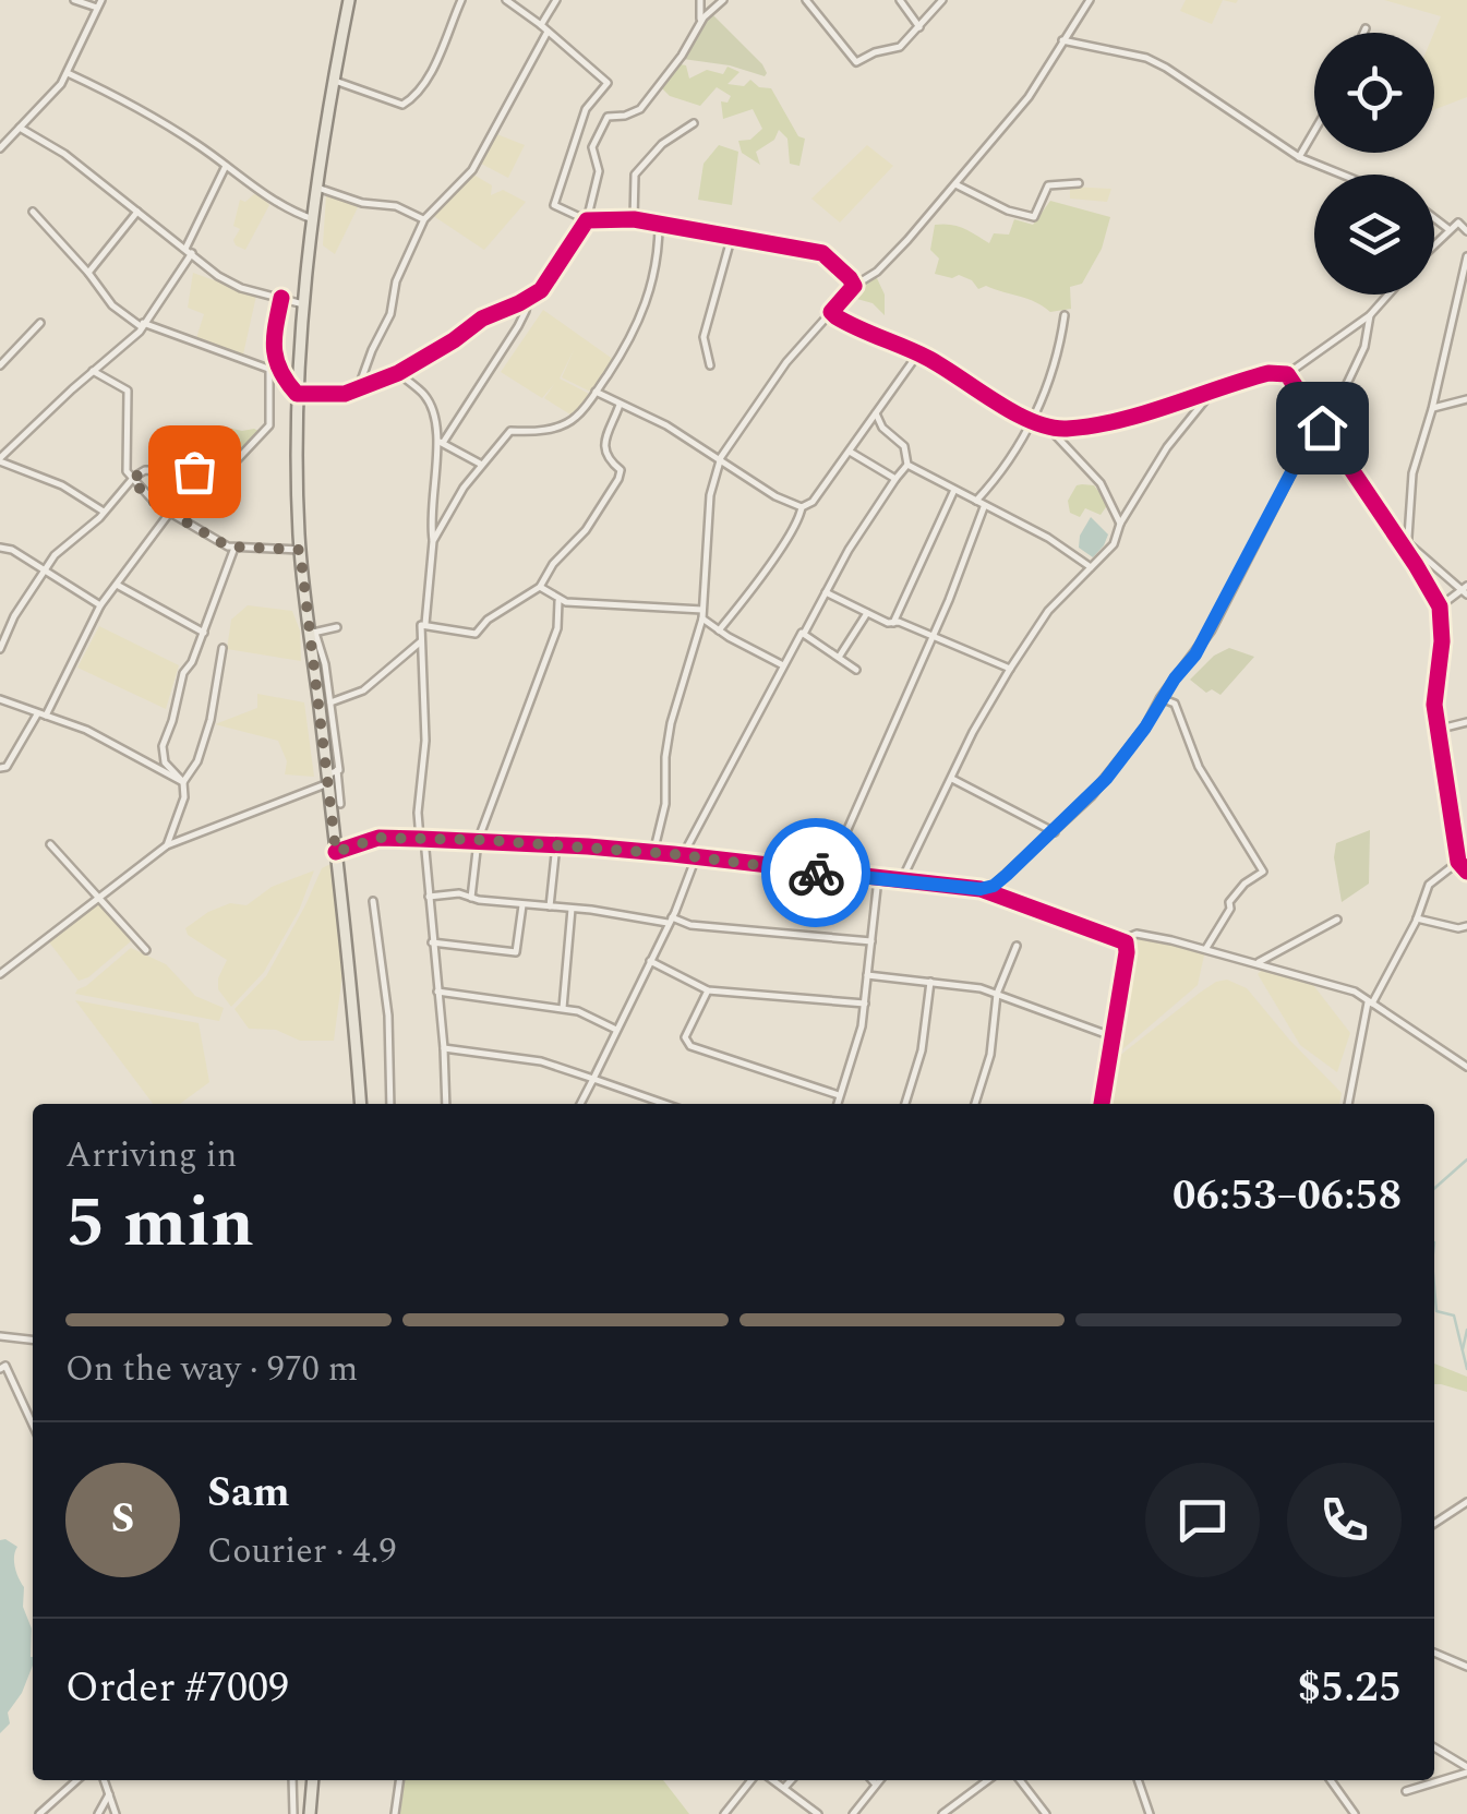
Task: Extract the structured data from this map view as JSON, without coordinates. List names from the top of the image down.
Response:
{
  "page": {
    "heading": ["5 min", "Arriving in", "06:53–06:58"],
    "panel": [
      "Sam",
      "Courier · 4.9",
      "Order #7009",
      "$5.25"
    ],
    "bar": "On the way · 970 m",
    "round": "S"
  }
}
